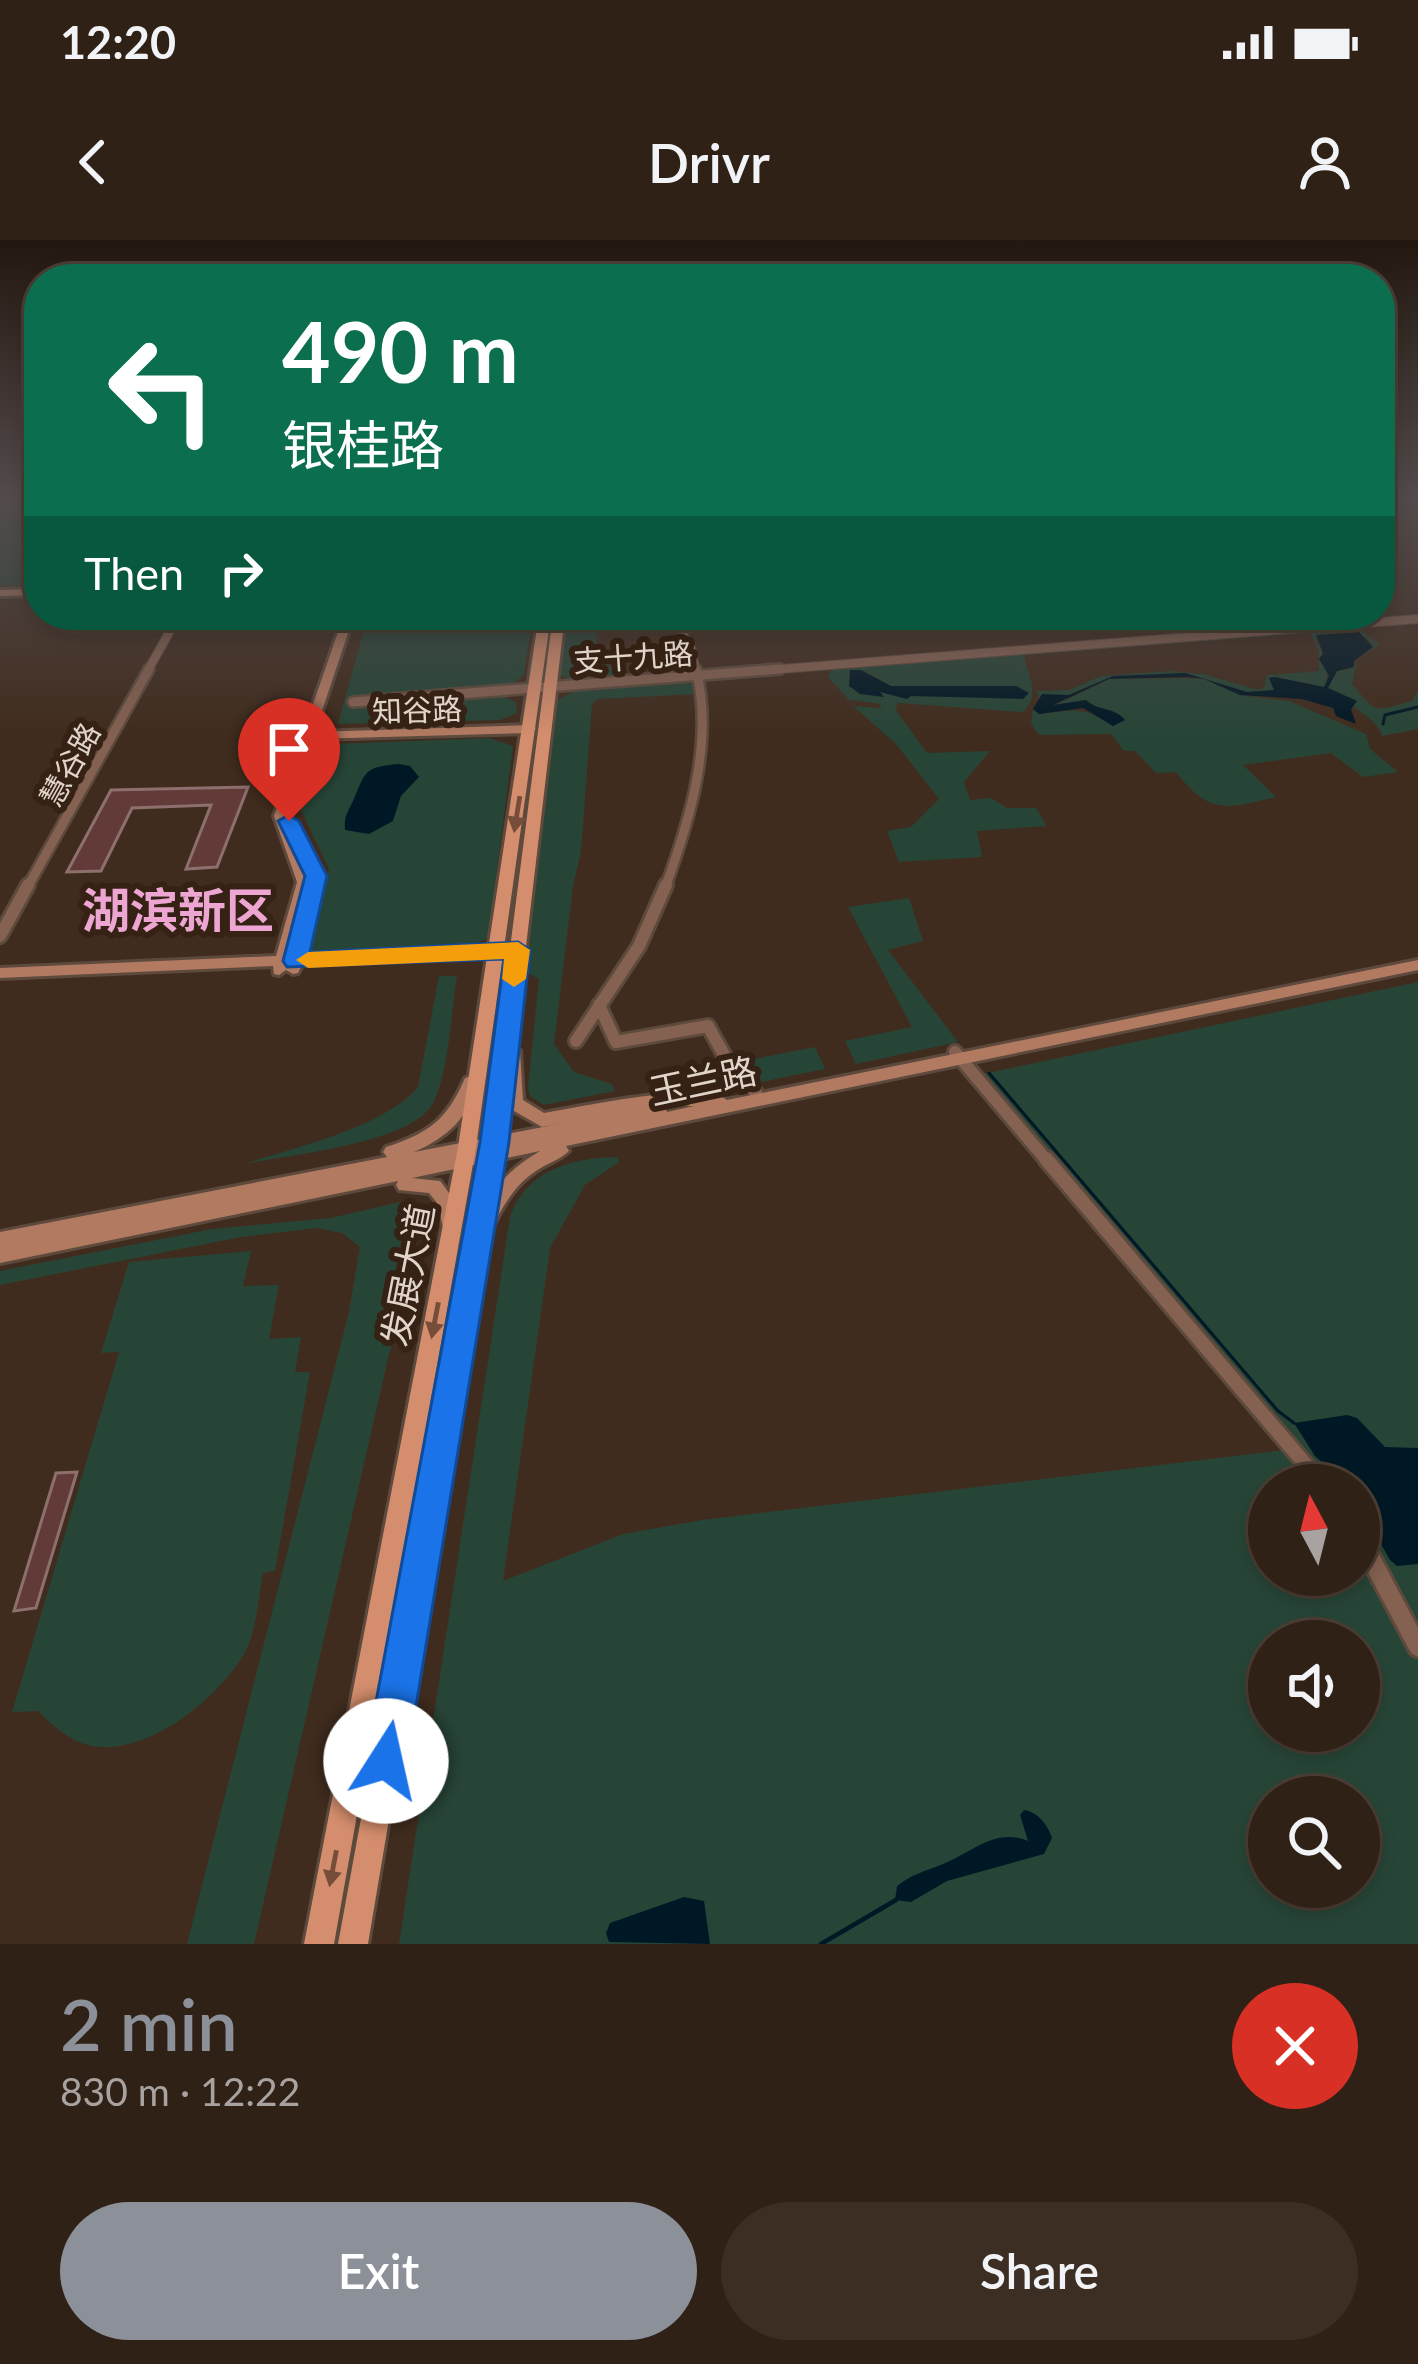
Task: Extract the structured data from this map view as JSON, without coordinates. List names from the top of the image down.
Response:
{
  "streets": {
    "main road": ["发展大道"],
    "street": [
      "支十九路",
      "知谷路",
      "慧谷路",
      "玉兰路"
    ]
  },
  "crossings": [
    ["支十九路", "发展大道"],
    ["知谷路", "发展大道"],
    ["玉兰路", "发展大道"]
  ],
  "districts": ["湖滨新区"],
  "north": "top",
  "page": {
    "status": "12:20",
    "header": "Drivr",
    "turn": ["490 m", "银桂路"],
    "then": "Then",
    "heading": ["2 min", "830 m · 12:22"],
    "buttons": ["Exit", "Share"]
  }
}
